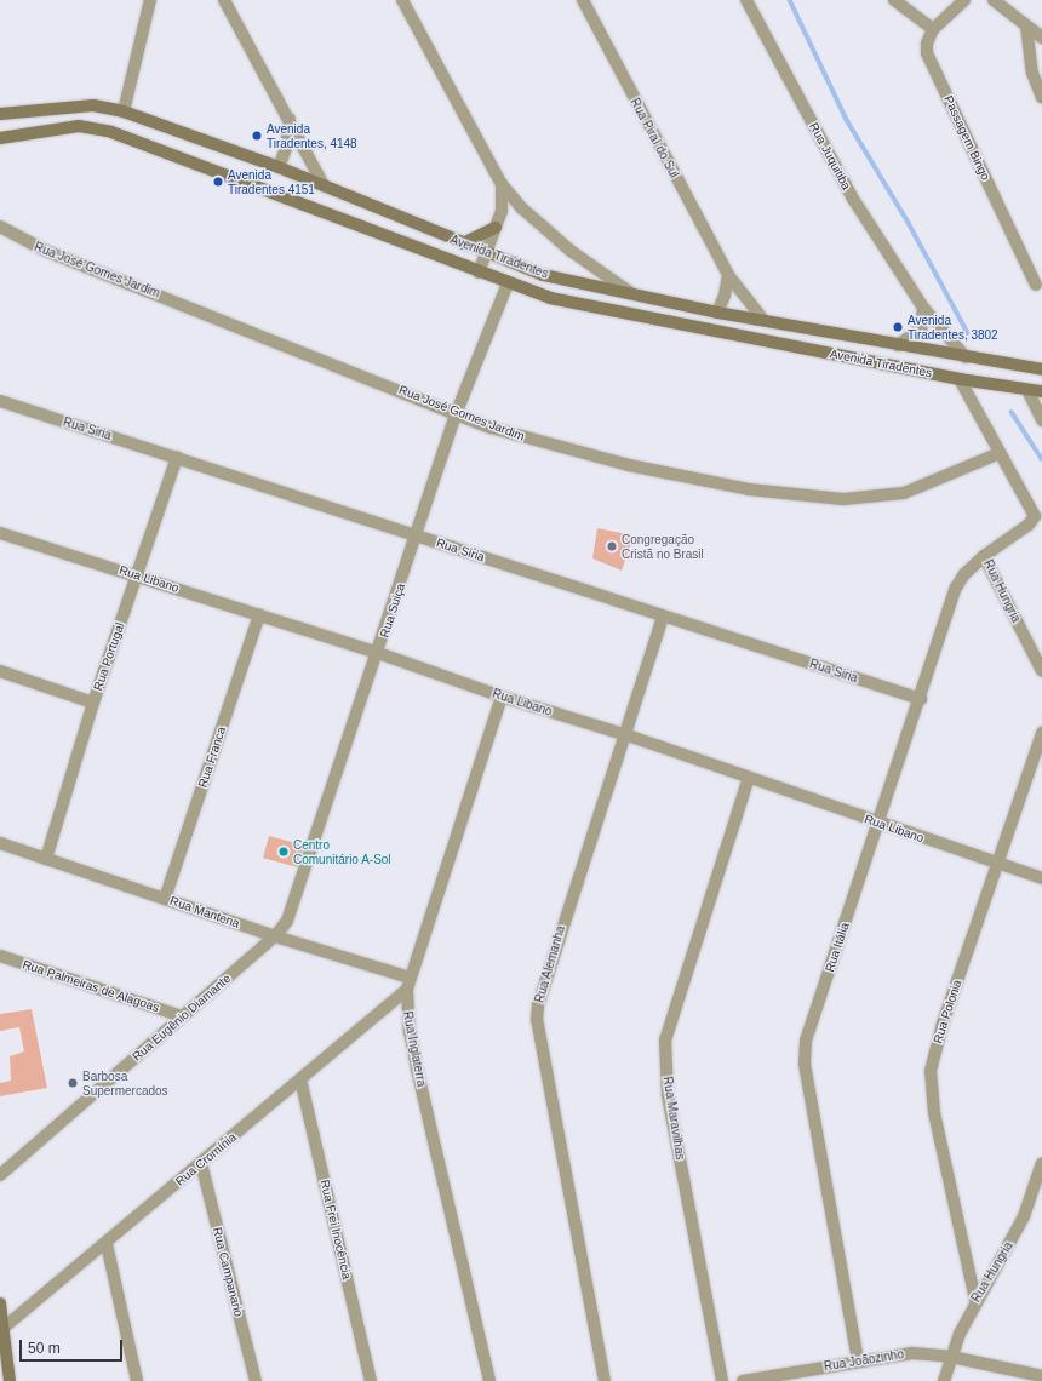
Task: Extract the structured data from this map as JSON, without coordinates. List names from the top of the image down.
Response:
{
  "streets": {
    "main road": ["Avenida Tiradentes"],
    "street": [
      "Rua Piraí do Sul",
      "Passagem Bingo",
      "Rua Juquitiba",
      "Rua José Gomes Jardim",
      "Rua Siria",
      "Rua Libano",
      "Rua Hungria",
      "Rua Suiça",
      "Rua Portugal",
      "Rua Franca",
      "Rua Mantena",
      "Rua Itália",
      "Rua Alemanha",
      "Rua Palmeiras de Alagoas",
      "Rua Polonia",
      "Rua Eugênio Diamante",
      "Rua Inglaterra",
      "Rua Maravilhas",
      "Rua Cromínia",
      "Rua Frei Inocência",
      "Rua Campanario",
      "Rua Joãozinho"
    ]
  },
  "crossings": [
    ["Rua Piraí do Sul", "Avenida Tiradentes"],
    ["Rua Juquitiba", "Avenida Tiradentes"],
    ["Avenida Tiradentes", "Rua Suiça"],
    ["Rua José Gomes Jardim", "Rua Hungria"],
    ["Rua José Gomes Jardim", "Rua Suiça"],
    ["Rua Siria", "Rua Suiça"],
    ["Rua Siria", "Rua Portugal"],
    ["Rua Siria", "Rua Itália"],
    ["Rua Siria", "Rua Alemanha"],
    ["Rua Libano", "Rua Suiça"],
    ["Rua Libano", "Rua Portugal"],
    ["Rua Libano", "Rua Franca"],
    ["Rua Libano", "Rua Itália"],
    ["Rua Libano", "Rua Alemanha"],
    ["Rua Libano", "Rua Polonia"],
    ["Rua Libano", "Rua Inglaterra"],
    ["Rua Libano", "Rua Maravilhas"],
    ["Rua Hungria", "Rua Itália"],
    ["Rua Hungria", "Rua Polonia"],
    ["Rua Hungria", "Rua Joãozinho"],
    ["Rua Suiça", "Rua Mantena"],
    ["Rua Suiça", "Rua Eugênio Diamante"],
    ["Rua Portugal", "Rua Mantena"],
    ["Rua Franca", "Rua Mantena"],
    ["Rua Mantena", "Rua Eugênio Diamante"],
    ["Rua Mantena", "Rua Inglaterra"],
    ["Rua Mantena", "Rua Cromínia"],
    ["Rua Itália", "Rua Joãozinho"],
    ["Rua Palmeiras de Alagoas", "Rua Eugênio Diamante"],
    ["Rua Inglaterra", "Rua Cromínia"],
    ["Rua Cromínia", "Rua Frei Inocência"],
    ["Rua Cromínia", "Rua Campanario"]
  ],
  "places": [
    "Avenida Tiradentes, 4148",
    "Avenida Tiradentes 4151",
    "Avenida Tiradentes, 3802",
    "Congregação Cristã no Brasil",
    "Centro Comunitário A-Sol",
    "Barbosa Supermercados"
  ],
  "scale_bar": "50 m"
}
